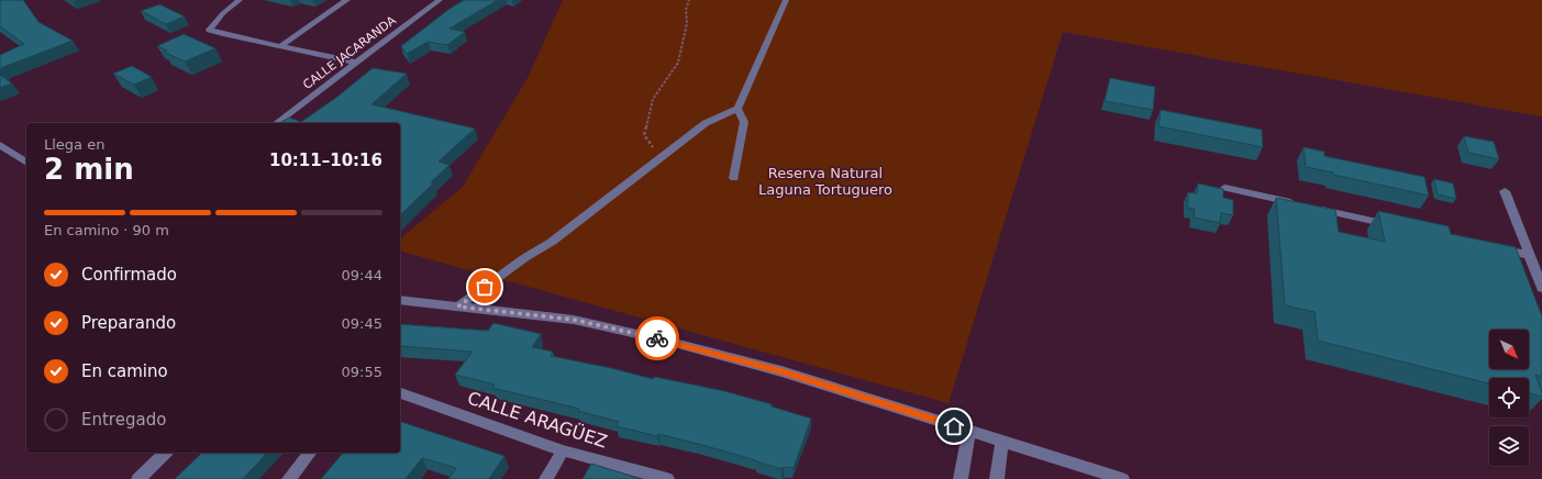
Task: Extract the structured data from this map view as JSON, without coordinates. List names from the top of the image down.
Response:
{
  "streets": {
    "street": ["CALLE JACARANDA", "CALLE ARAGÜEZ"]
  },
  "parks": ["Reserva Natural Laguna Tortuguero"],
  "north": "bottom right",
  "page": {
    "heading": ["2 min", "Llega en", "10:11–10:16"],
    "bar": "En camino · 90 m",
    "list": [
      ["Confirmado", "09:44"],
      ["Preparando", "09:45"],
      ["En camino", "09:55"],
      "Entregado"
    ]
  }
}
